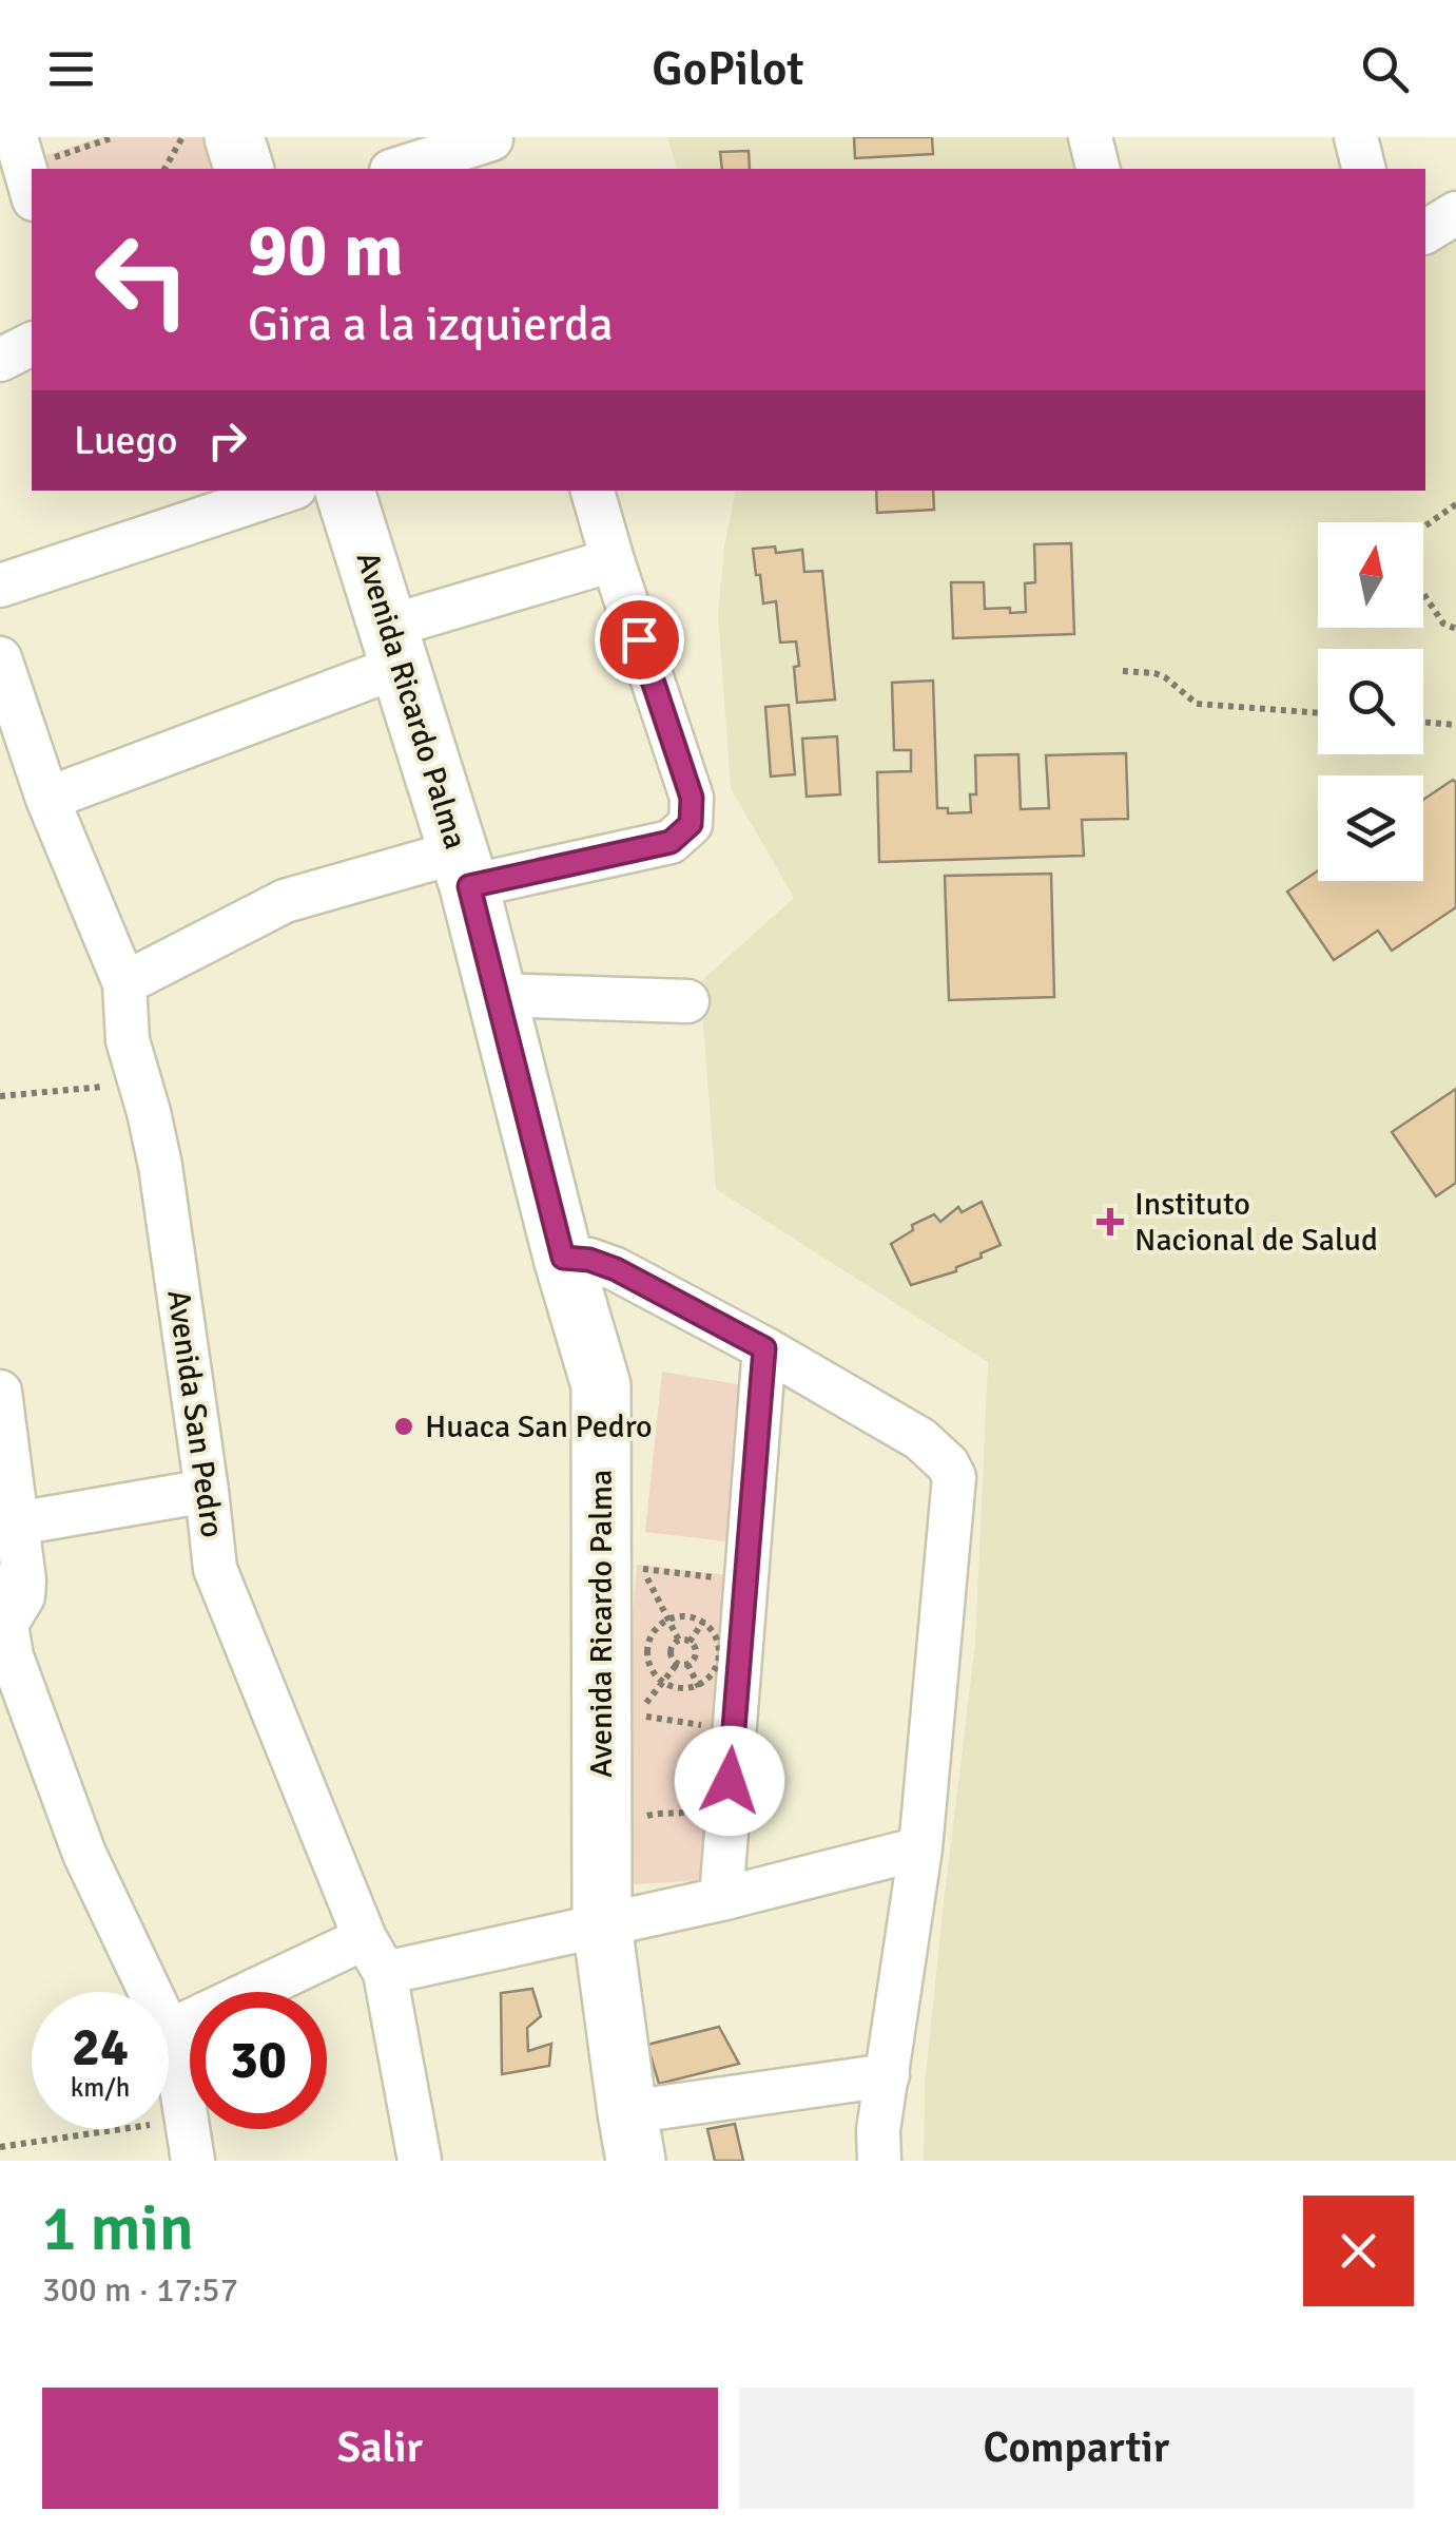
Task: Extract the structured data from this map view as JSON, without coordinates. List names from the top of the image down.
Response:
{
  "streets": {
    "street": ["Avenida Ricardo Palma", "Avenida San Pedro"]
  },
  "places": {
    "health": ["Instituto Nacional de Salud"],
    "other": ["Huaca San Pedro"]
  },
  "north": "top",
  "page": {
    "header": "GoPilot",
    "turn": ["90 m", "Gira a la izquierda"],
    "then": "Luego",
    "speed": "24 km/h",
    "limit": "30",
    "heading": ["1 min", "300 m · 17:57"],
    "buttons": ["Salir", "Compartir"]
  }
}
